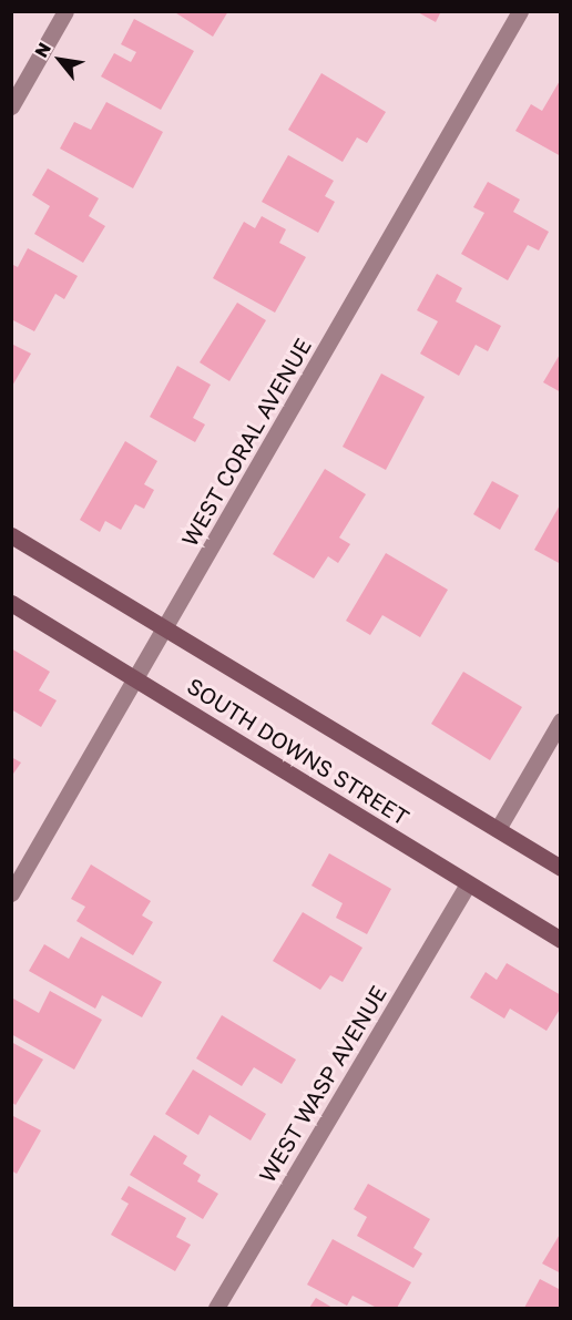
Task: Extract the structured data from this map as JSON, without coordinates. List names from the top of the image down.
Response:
{
  "streets": {
    "main road": ["SOUTH DOWNS STREET"],
    "street": ["WEST CORAL AVENUE", "WEST WASP AVENUE"]
  },
  "crossings": [
    ["WEST CORAL AVENUE", "SOUTH DOWNS STREET"],
    ["SOUTH DOWNS STREET", "WEST WASP AVENUE"]
  ],
  "north": "top left"
}
